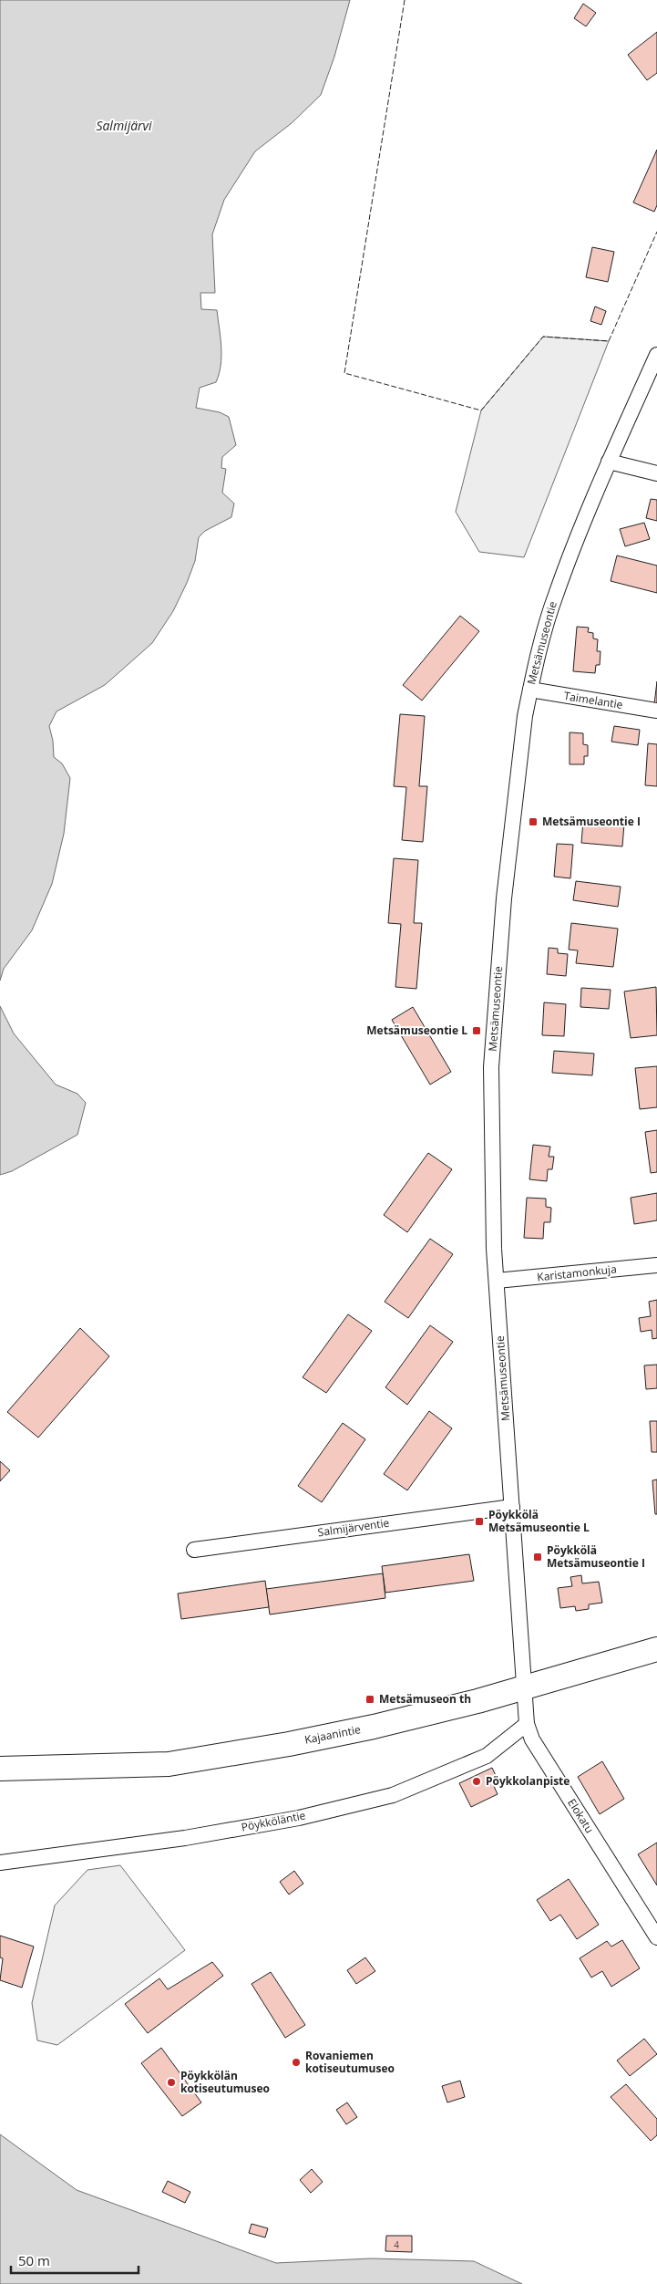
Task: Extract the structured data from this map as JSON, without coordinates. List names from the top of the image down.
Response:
{
  "streets": {
    "main road": ["Kajaanintie"],
    "street": [
      "Metsämuseontie",
      "Taimelantie",
      "Karistamonkuja",
      "Salmijärventie",
      "Elokatu",
      "Pöykköläntie"
    ]
  },
  "crossings": [
    ["Metsämuseontie", "Taimelantie"],
    ["Metsämuseontie", "Karistamonkuja"],
    ["Metsämuseontie", "Salmijärventie"],
    ["Metsämuseontie", "Kajaanintie"],
    ["Metsämuseontie", "Elokatu"],
    ["Kajaanintie", "Elokatu"],
    ["Elokatu", "Pöykköläntie"]
  ],
  "water": ["Salmijärvi"],
  "places": {
    "transit": [
      "Metsämuseontie I",
      "Metsämuseontie L",
      "Pöykkölä Metsämuseontie L",
      "Pöykkölä Metsämuseontie I",
      "Metsämuseon th"
    ],
    "other": ["Pöykkolanpiste", "Rovaniemen kotiseutumuseo", "Pöykkölän kotiseutumuseo"]
  },
  "house_numbers": ["4"],
  "scale_bar": "50 m"
}
